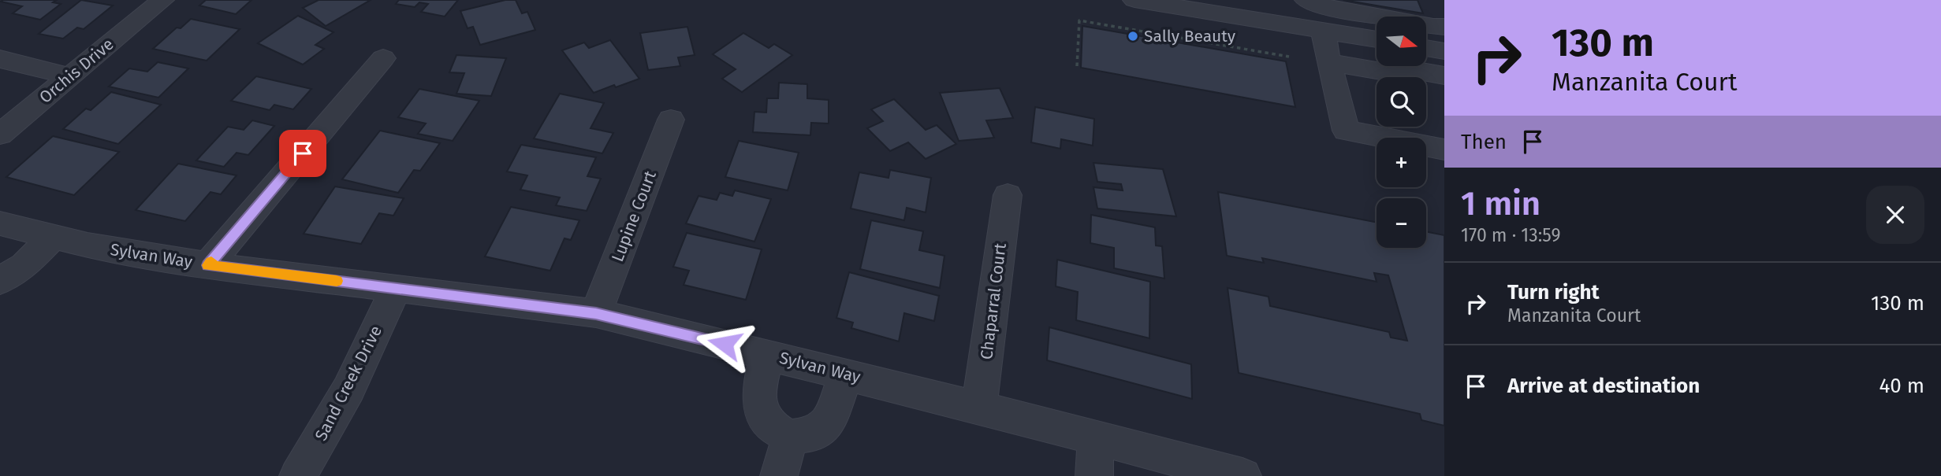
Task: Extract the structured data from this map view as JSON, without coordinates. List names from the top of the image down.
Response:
{
  "streets": {
    "street": [
      "Orchis Drive",
      "Lupine Court",
      "Sylvan Way",
      "Chaparral Court",
      "Sand Creek Drive"
    ]
  },
  "crossings": [
    ["Lupine Court", "Sylvan Way"],
    ["Sylvan Way", "Chaparral Court"],
    ["Sylvan Way", "Sand Creek Drive"]
  ],
  "places": ["Sally Beauty"],
  "north": "right",
  "page": {
    "turn": ["130 m", "Manzanita Court"],
    "map_buttons": ["+", "−"],
    "then": "Then",
    "heading": ["1 min", "170 m · 13:59"],
    "list": [
      {
        "name": "Turn right",
        "note": "Manzanita Court",
        "value": "130 m"
      },
      {
        "name": "Arrive at destination",
        "value": "40 m"
      }
    ]
  }
}
